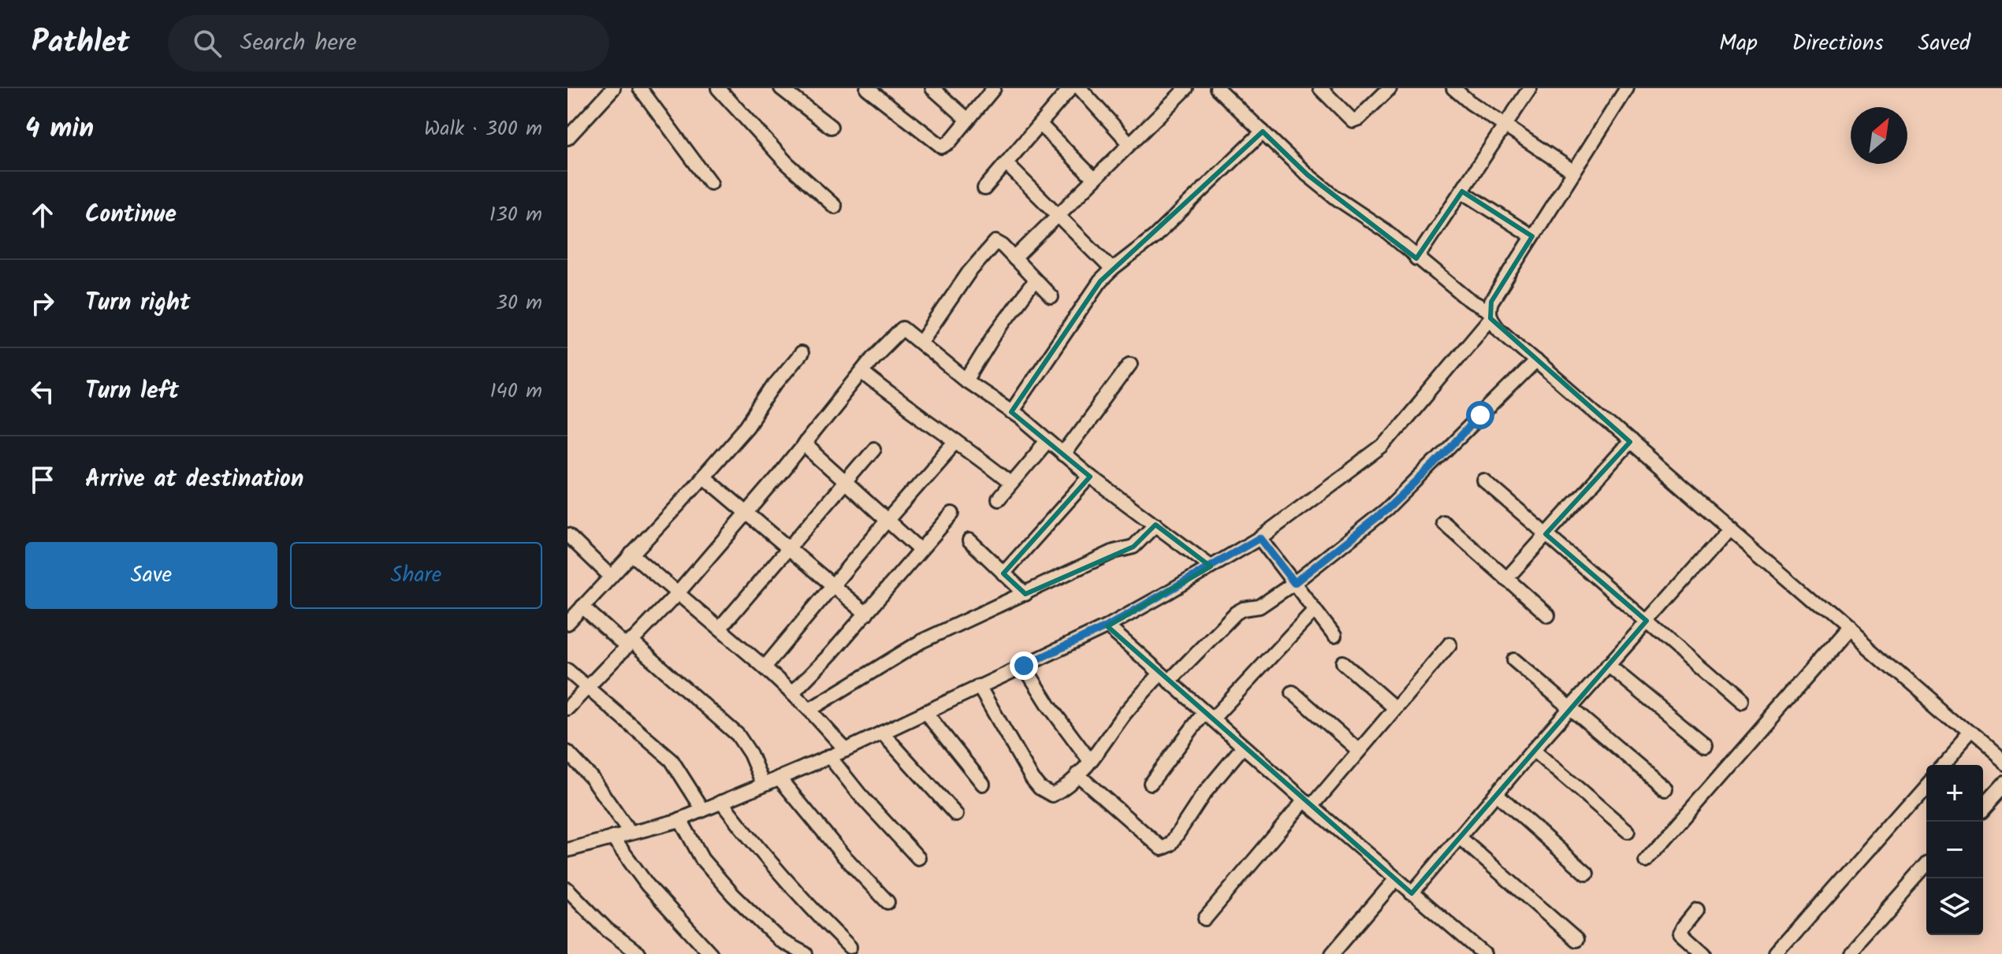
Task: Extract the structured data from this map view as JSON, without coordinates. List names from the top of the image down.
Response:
{
  "north": "top right",
  "page": {
    "header": "Pathlet",
    "search": "Search here",
    "nav": ["Map", "Directions", "Saved"],
    "heading": ["4 min", "Walk · 300 m"],
    "list": [
      ["Continue", "130 m"],
      ["Turn right", "30 m"],
      ["Turn left", "140 m"],
      "Arrive at destination"
    ],
    "buttons": ["Save", "Share"],
    "map_buttons": ["+", "−"]
  }
}
